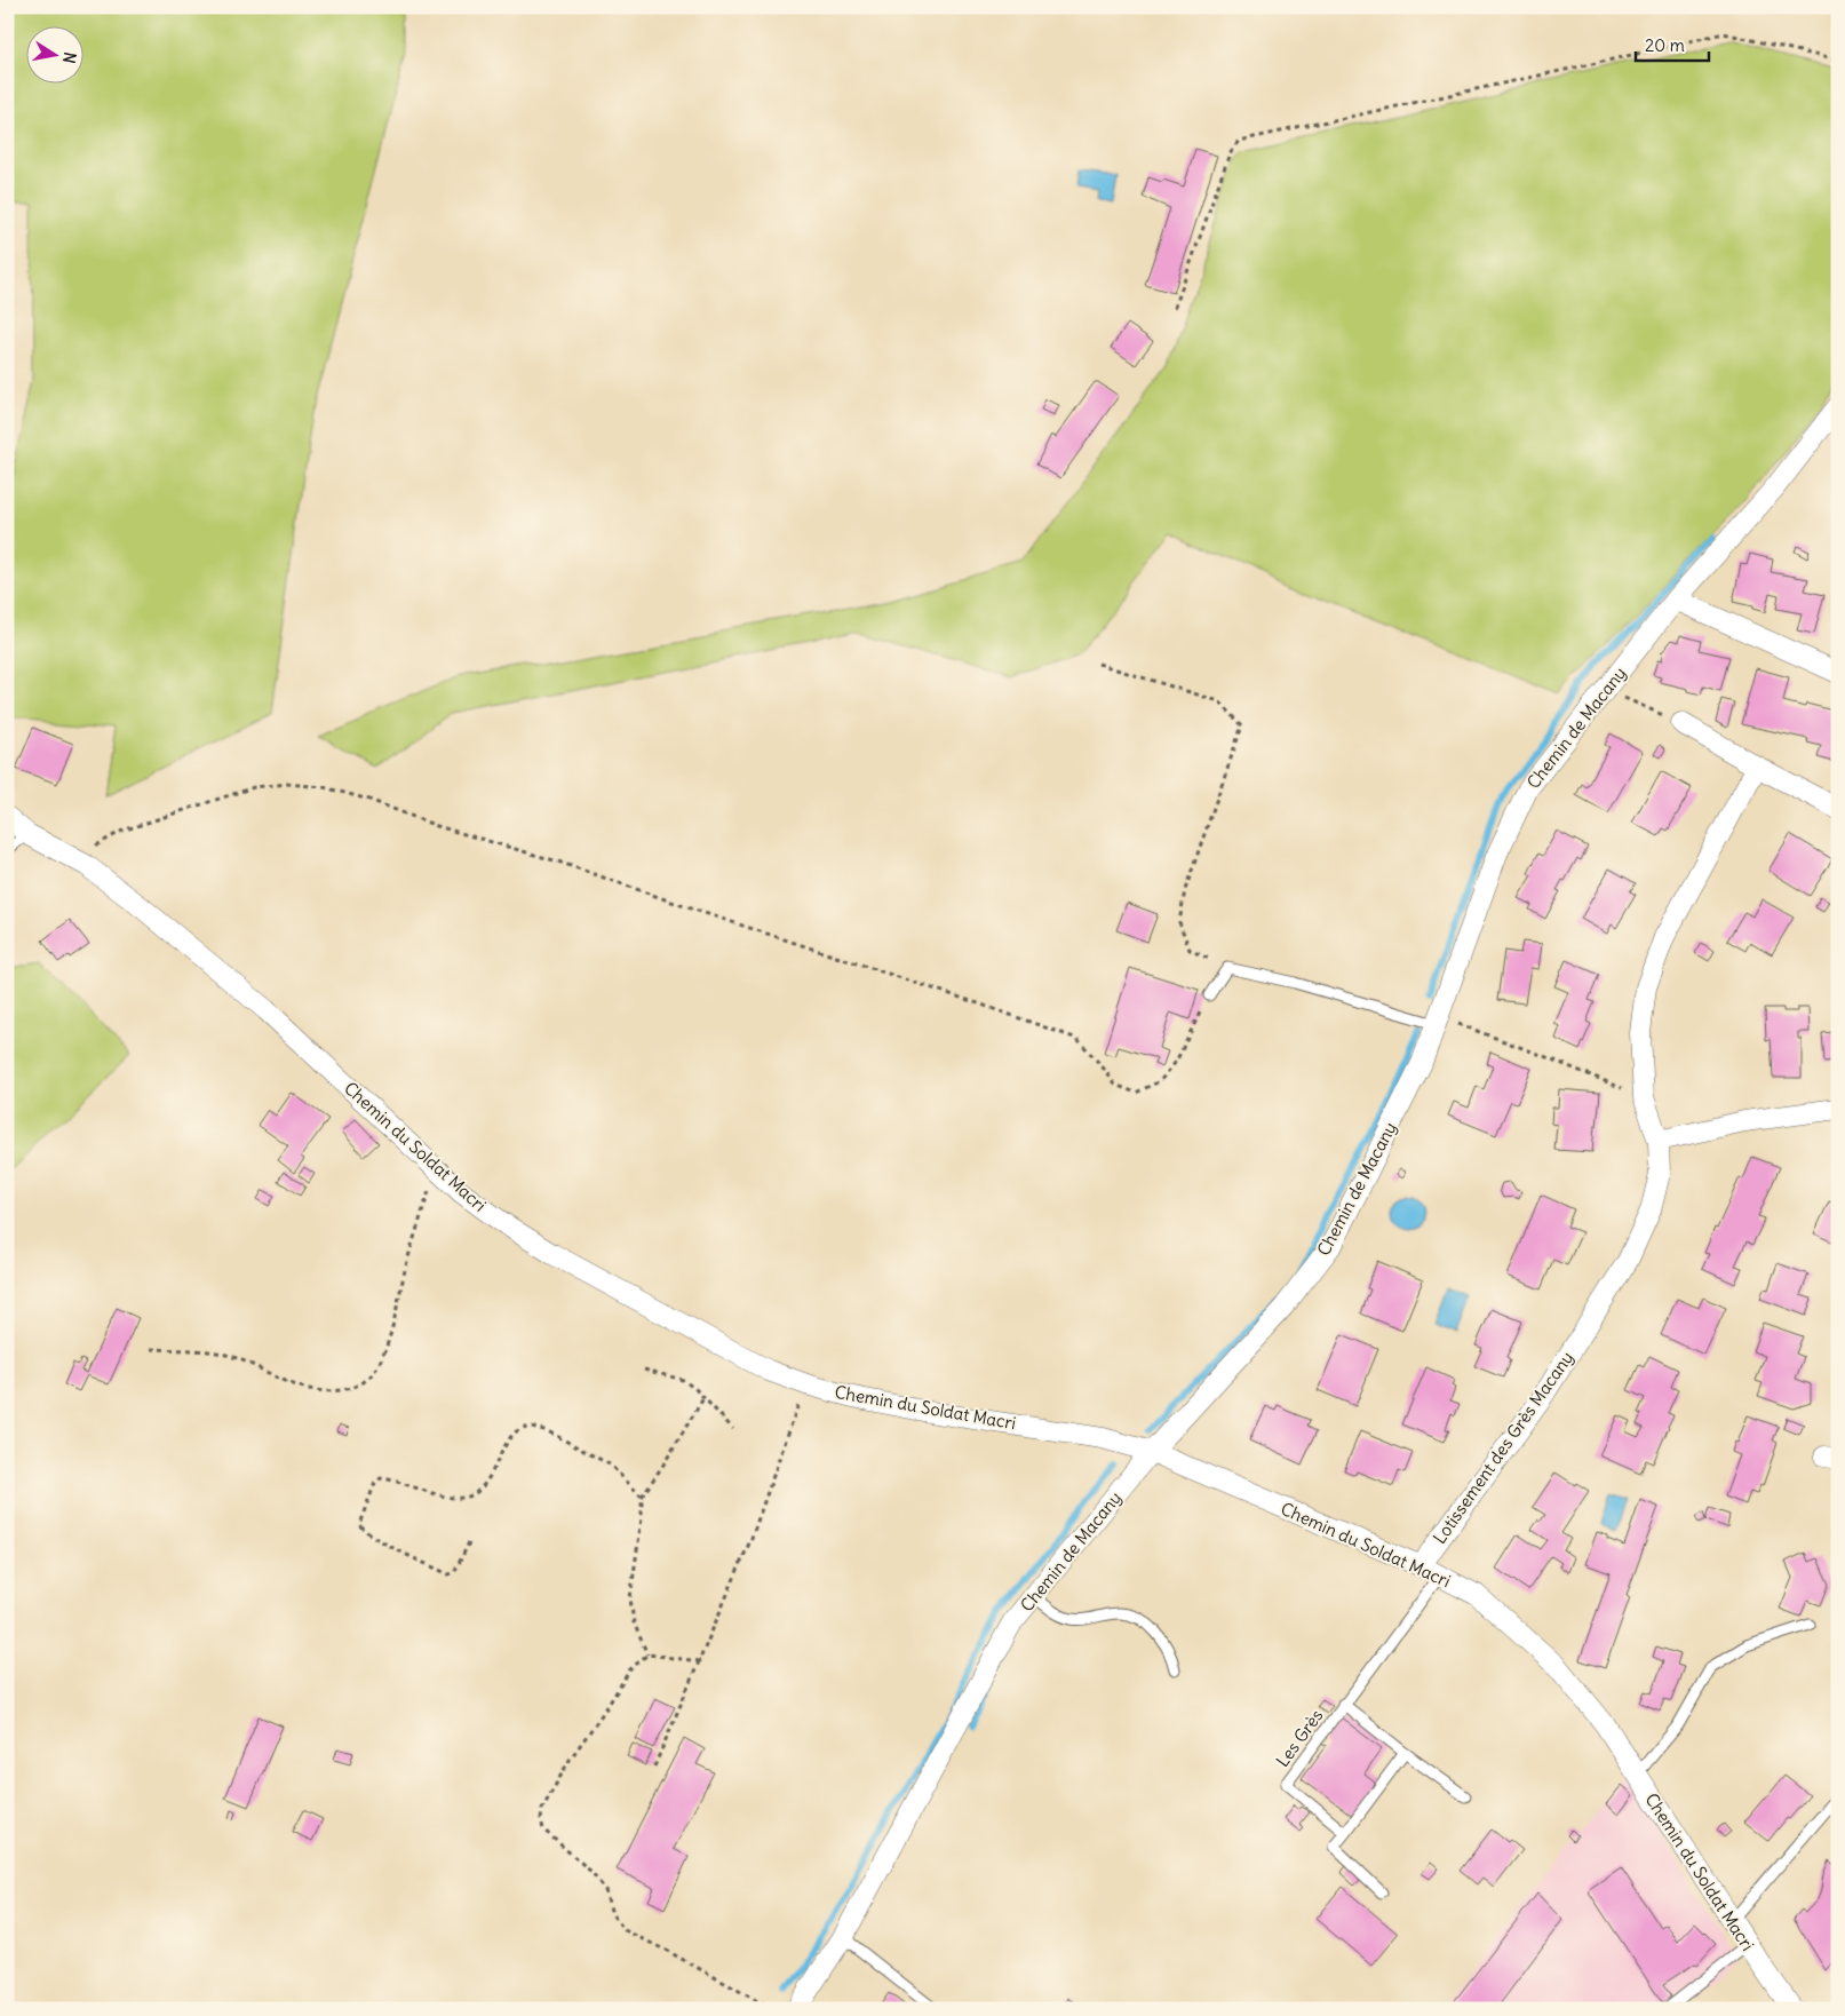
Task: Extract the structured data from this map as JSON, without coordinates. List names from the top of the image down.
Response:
{
  "streets": {
    "street": ["Chemin de Macany", "Chemin du Soldat Macri", "Lotissement des Grès Macany"],
    "lane": ["Les Grès"]
  },
  "crossings": [
    ["Chemin de Macany", "Chemin du Soldat Macri"],
    ["Chemin du Soldat Macri", "Lotissement des Grès Macany"],
    ["Chemin du Soldat Macri", "Les Grès"]
  ],
  "scale_bar": "20 m",
  "north": "right"
}
